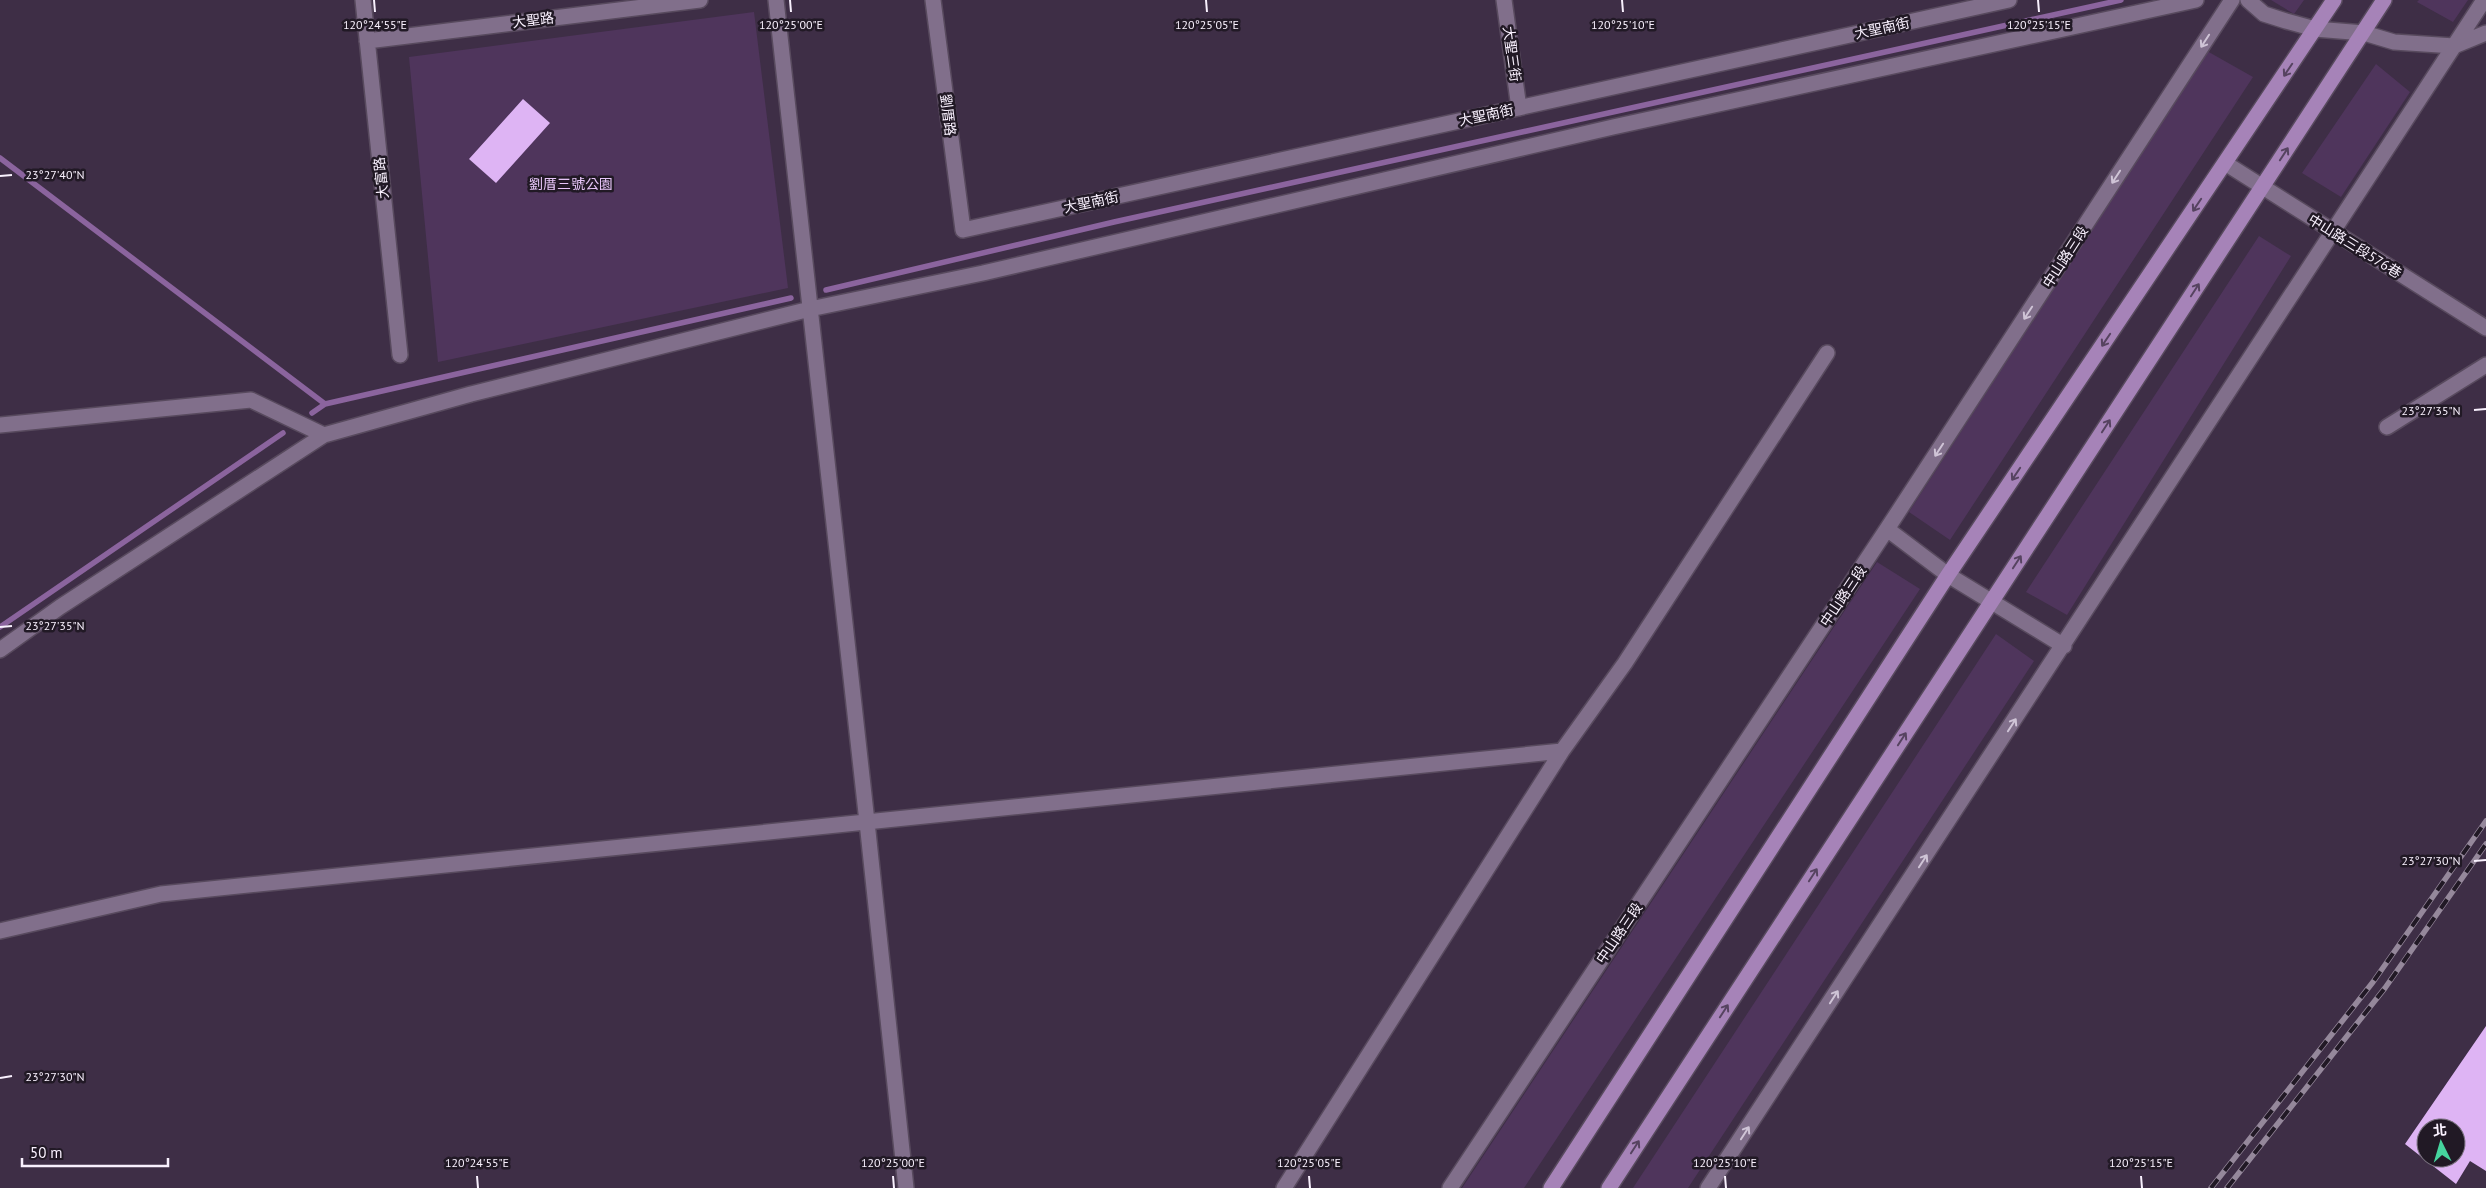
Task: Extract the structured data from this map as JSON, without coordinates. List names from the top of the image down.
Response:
{
  "streets": {
    "street": [
      "大聖路",
      "大聖南街",
      "大聖三街",
      "劉厝路",
      "大富路",
      "中山路三段576巷",
      "中山路三段"
    ]
  },
  "crossings": [
    ["大聖路", "大富路"],
    ["大聖南街", "大聖三街"],
    ["大聖南街", "劉厝路"]
  ],
  "one_way": ["中山路三段"],
  "parks": ["劉厝三號公園"],
  "scale_bar": "50 m",
  "north": "top",
  "coordinates": [
    "120°24'55\"E",
    "120°25'00\"E",
    "120°25'05\"E",
    "120°25'10\"E",
    "120°25'15\"E",
    "23°27'40\"N",
    "23°27'35\"N",
    "23°27'30\"N"
  ]
}
